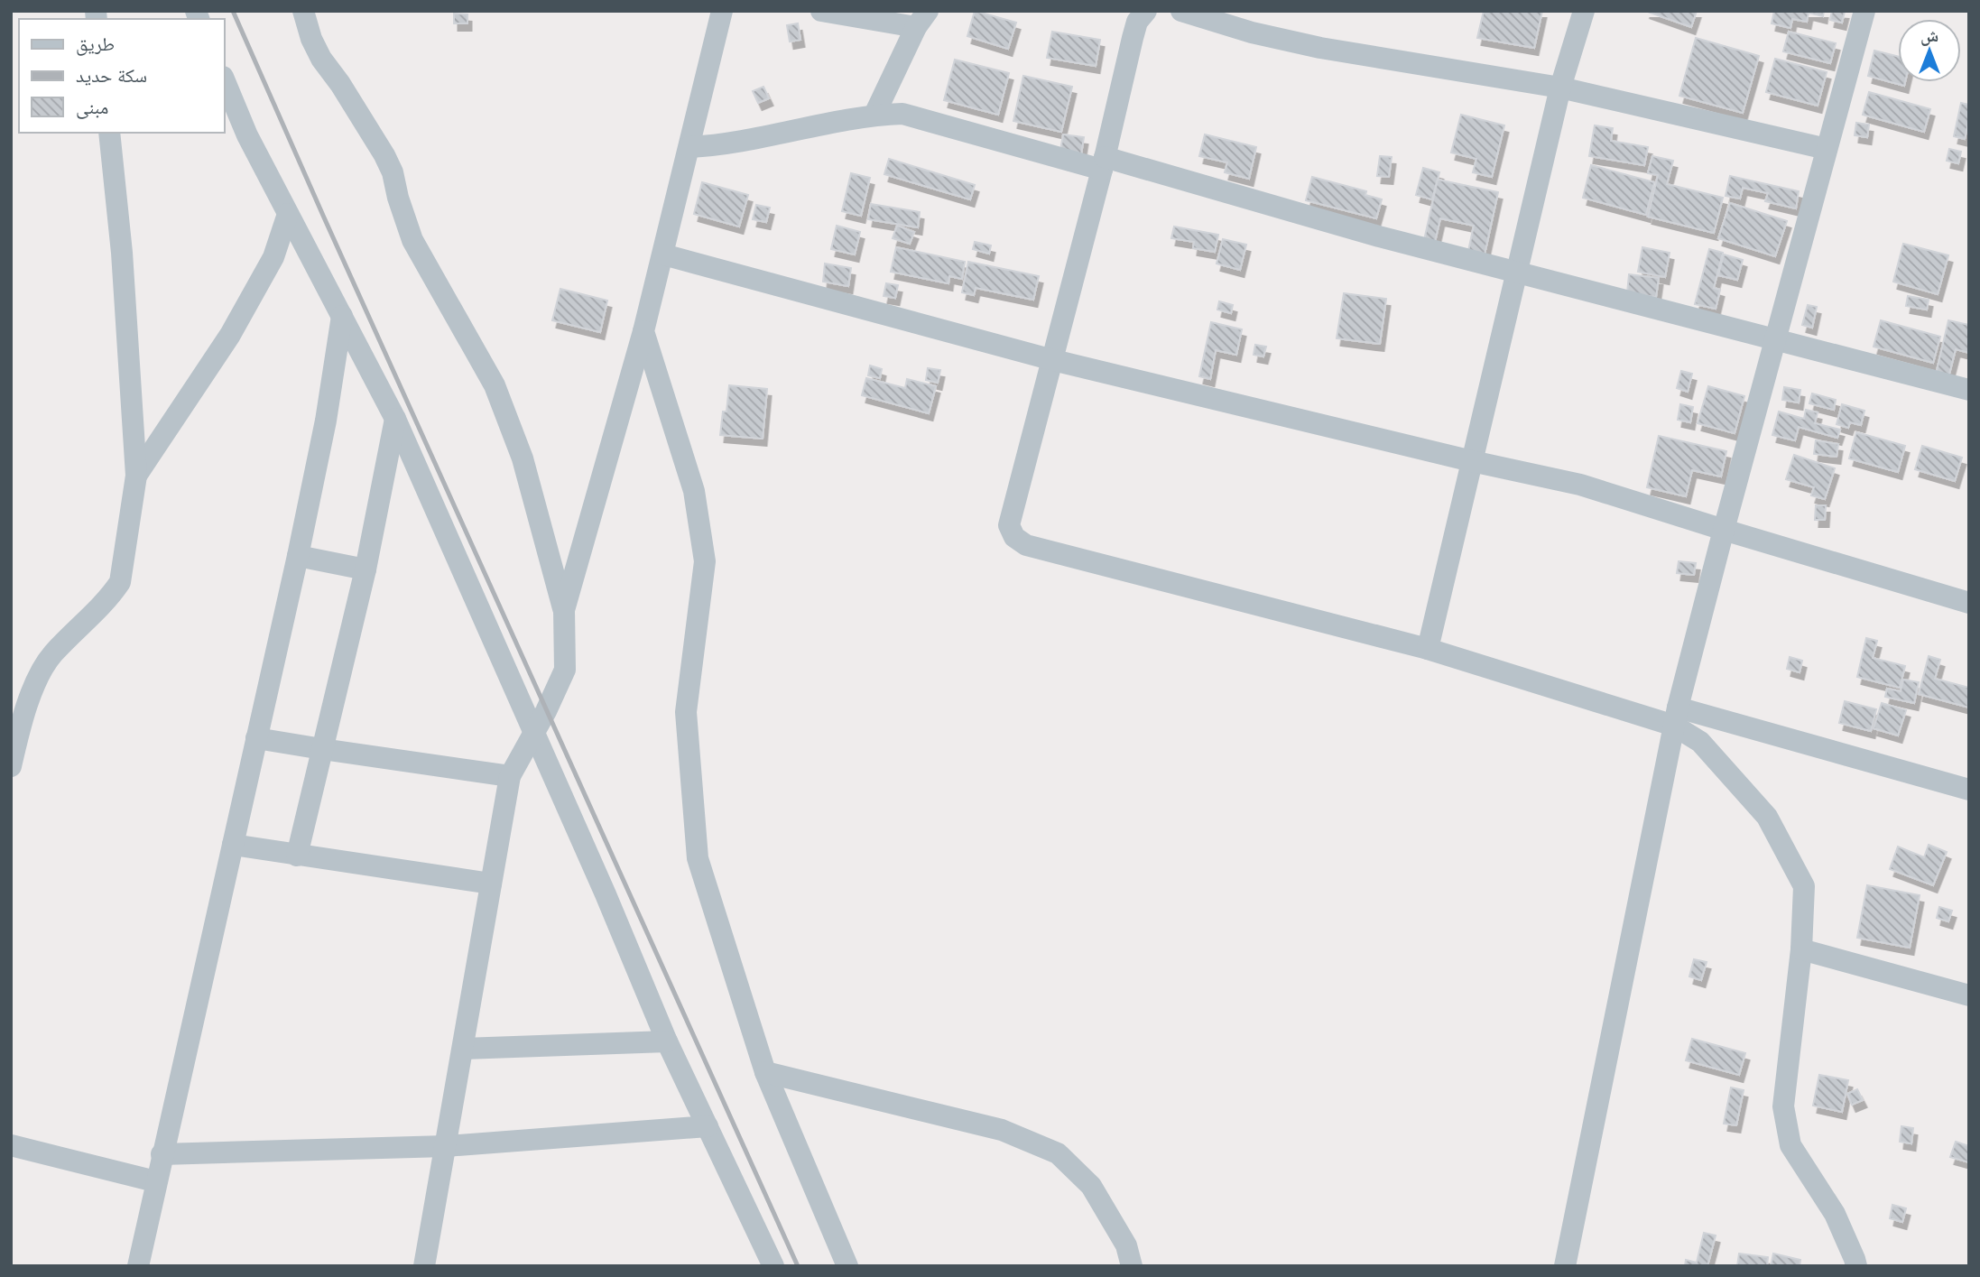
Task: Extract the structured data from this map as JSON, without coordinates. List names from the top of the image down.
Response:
{
  "legend": ["طريق", "سكة حديد", "مبنى"],
  "north": "top"
}
